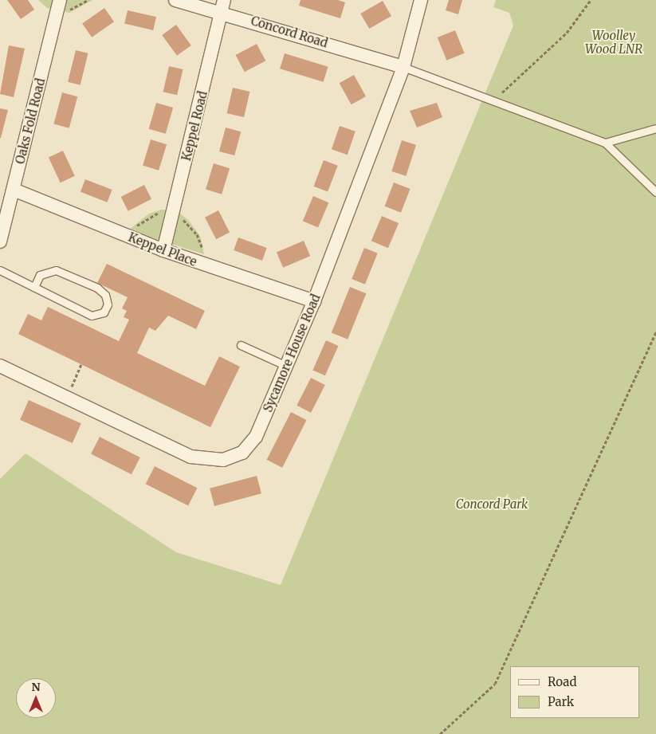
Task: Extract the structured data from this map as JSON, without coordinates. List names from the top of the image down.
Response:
{
  "streets": {
    "street": [
      "Concord Road",
      "Oaks Fold Road",
      "Keppel Road",
      "Keppel Place",
      "Sycamore House Road"
    ]
  },
  "crossings": [
    ["Concord Road", "Keppel Road"],
    ["Concord Road", "Sycamore House Road"],
    ["Oaks Fold Road", "Keppel Place"],
    ["Keppel Road", "Keppel Place"],
    ["Keppel Place", "Sycamore House Road"]
  ],
  "parks": ["Woolley Wood LNR", "Concord Park"],
  "legend": ["Road", "Park"],
  "north": "top"
}
